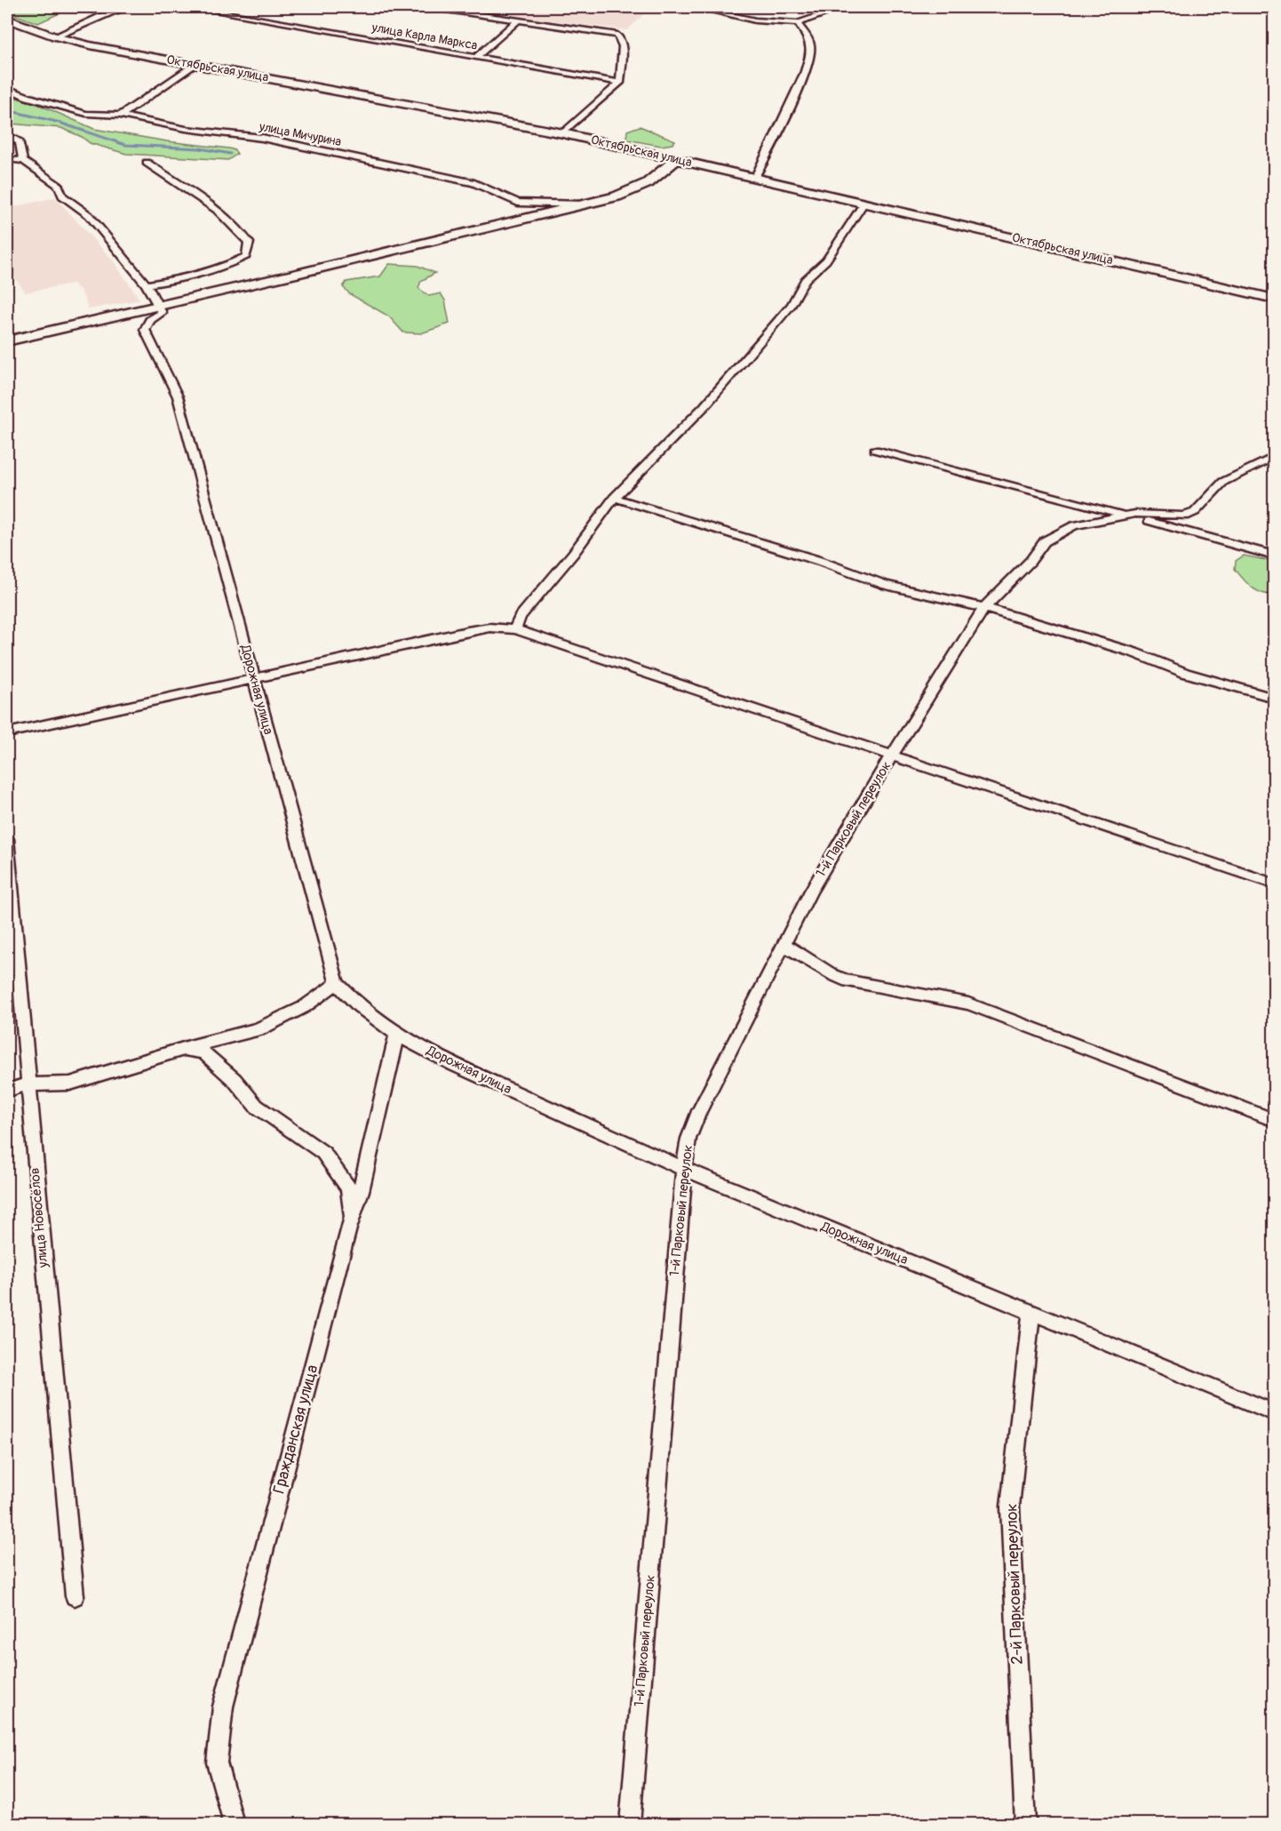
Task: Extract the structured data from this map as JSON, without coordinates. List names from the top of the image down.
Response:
{
  "streets": {
    "street": [
      "улица Карла Маркса",
      "Октябрьская улица",
      "улица Мичурина",
      "Дорожная улица",
      "1-й Парковый переулок",
      "улица Новосёлов",
      "Гражданская улица",
      "2-й Парковый переулок"
    ]
  },
  "crossings": [
    ["Дорожная улица", "1-й Парковый переулок"],
    ["Дорожная улица", "Гражданская улица"],
    ["Дорожная улица", "2-й Парковый переулок"]
  ]
}
